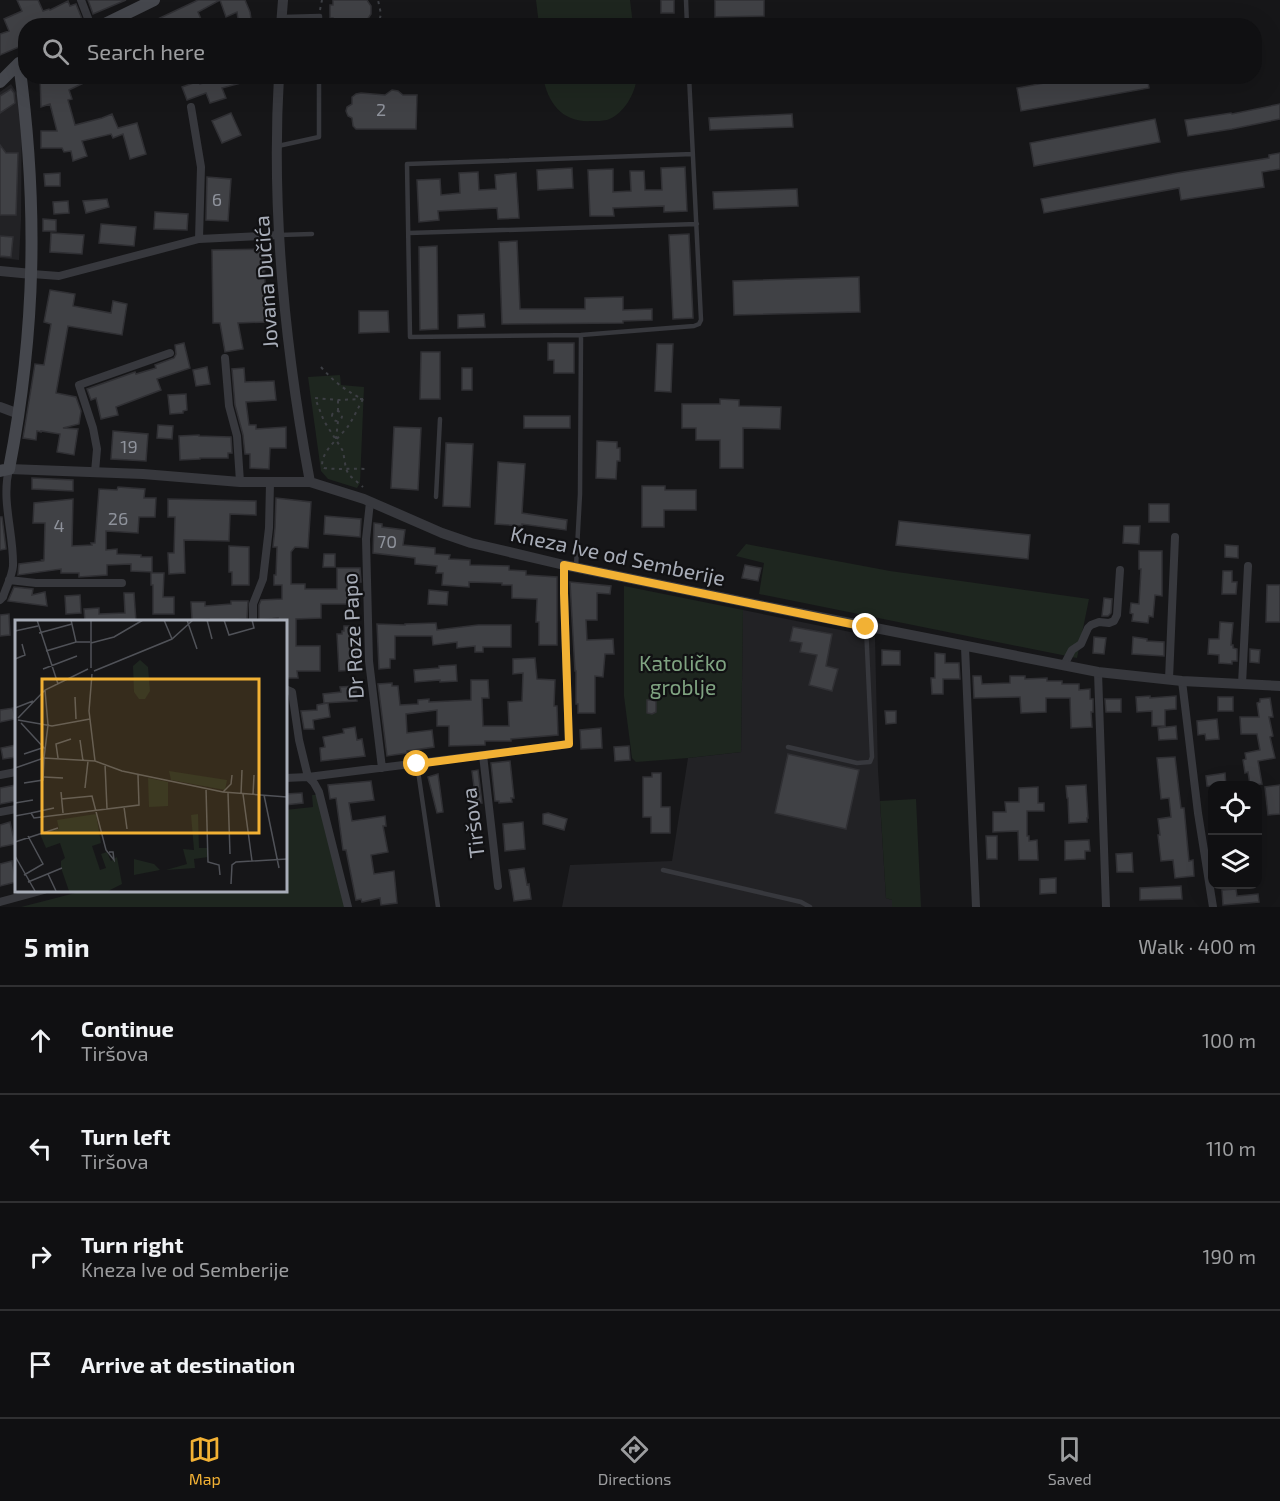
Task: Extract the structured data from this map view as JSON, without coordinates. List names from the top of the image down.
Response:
{
  "streets": {
    "street": [
      "Jovana Dučića",
      "Kneza Ive od Semberije",
      "Dr Roze Papo",
      "Tiršova"
    ]
  },
  "crossings": [
    ["Jovana Dučića", "Kneza Ive od Semberije"],
    ["Kneza Ive od Semberije", "Dr Roze Papo"],
    ["Kneza Ive od Semberije", "Tiršova"],
    ["Dr Roze Papo", "Tiršova"]
  ],
  "parks": ["Katoličko groblje"],
  "house_numbers": [
    "2",
    "6",
    "19",
    "26",
    "4",
    "70"
  ],
  "page": {
    "search": "Search here",
    "heading": ["5 min", "Walk · 400 m"],
    "list": [
      ["Continue", "Tiršova", "100 m"],
      ["Turn left", "Tiršova", "110 m"],
      ["Turn right", "Kneza Ive od Semberije", "190 m"],
      "Arrive at destination"
    ],
    "nav": ["Map", "Directions", "Saved"]
  }
}
